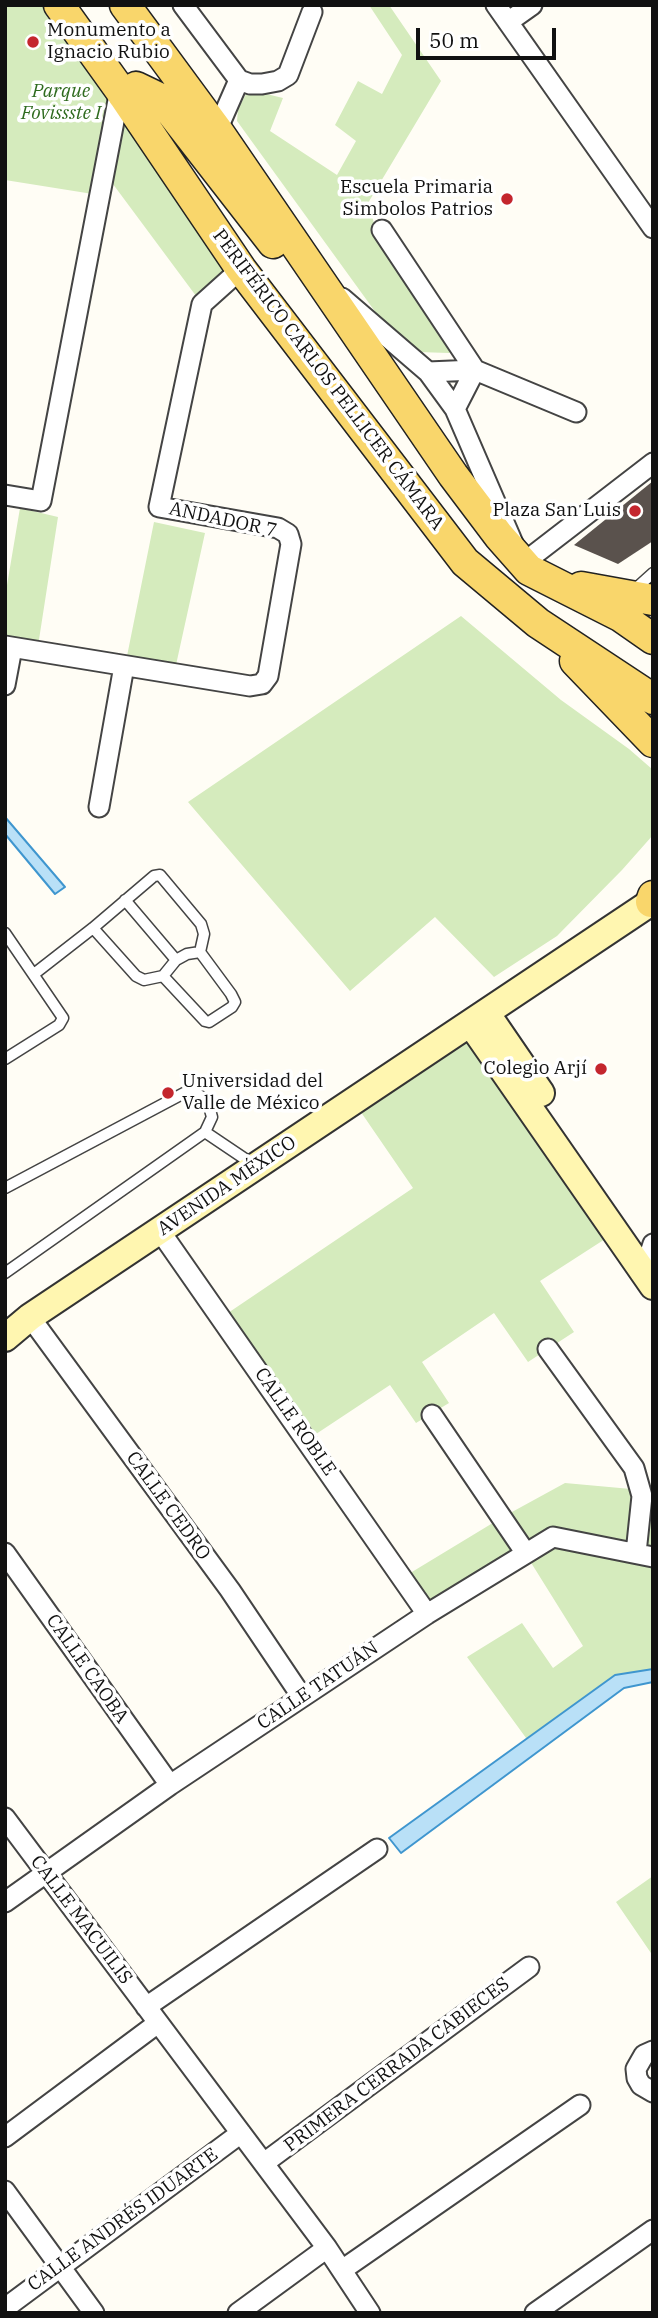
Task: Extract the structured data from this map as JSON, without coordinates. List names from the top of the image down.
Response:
{
  "streets": {
    "main road": ["PERIFÉRICO CARLOS PELLICER CÁMARA", "AVENIDA MÉXICO"],
    "street": [
      "ANDADOR 7",
      "CALLE ROBLE",
      "CALLE CEDRO",
      "CALLE CAOBA",
      "CALLE TATUÁN",
      "CALLE MACUILIS",
      "PRIMERA CERRADA CABIECES",
      "CALLE ANDRÉS IDUARTE"
    ]
  },
  "crossings": [
    ["PERIFÉRICO CARLOS PELLICER CÁMARA", "ANDADOR 7"],
    ["AVENIDA MÉXICO", "CALLE ROBLE"],
    ["AVENIDA MÉXICO", "CALLE CEDRO"],
    ["CALLE ROBLE", "CALLE TATUÁN"],
    ["CALLE CEDRO", "CALLE TATUÁN"],
    ["CALLE CAOBA", "CALLE TATUÁN"],
    ["CALLE TATUÁN", "CALLE MACUILIS"],
    ["CALLE MACUILIS", "PRIMERA CERRADA CABIECES"],
    ["CALLE MACUILIS", "CALLE ANDRÉS IDUARTE"]
  ],
  "parks": ["Parque Fovissste I"],
  "places": [
    "Monumento a Ignacio Rubio",
    "Escuela Primaria Simbolos Patrios",
    "Plaza San Luis",
    "Colegio Arjí",
    "Universidad del Valle de México"
  ],
  "scale_bar": "50 m"
}
